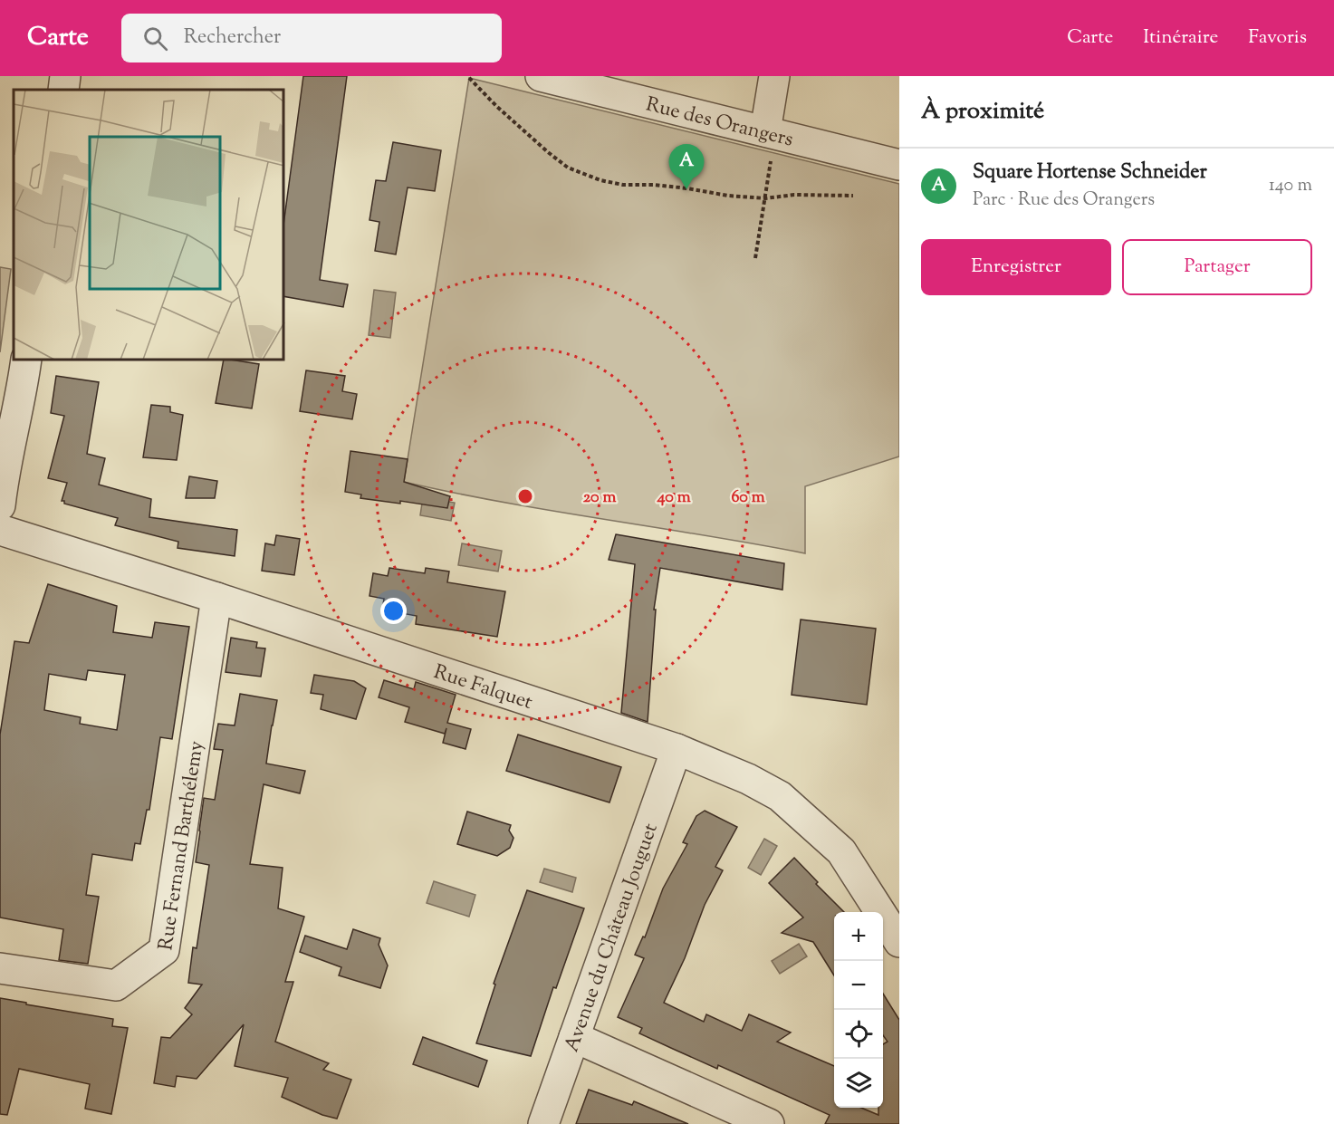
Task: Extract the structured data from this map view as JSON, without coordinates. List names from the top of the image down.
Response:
{
  "streets": {
    "street": [
      "Rue des Orangers",
      "Rue Falquet",
      "Rue Fernand Barthélemy",
      "Avenue du Château Jouguet"
    ]
  },
  "crossings": [
    ["Rue Falquet", "Rue Fernand Barthélemy"],
    ["Rue Falquet", "Avenue du Château Jouguet"]
  ],
  "page": {
    "header": "Carte",
    "search": "Rechercher",
    "nav": ["Carte", "Itinéraire", "Favoris"],
    "heading": "À proximité",
    "pins": "A",
    "list": [
      {
        "mark": "A",
        "name": "Square Hortense Schneider",
        "note": "Parc · Rue des Orangers",
        "value": "140 m"
      }
    ],
    "buttons": ["Enregistrer", "Partager"],
    "map_buttons": ["+", "−"]
  },
  "rings": ["20 m", "40 m", "60 m"]
}
